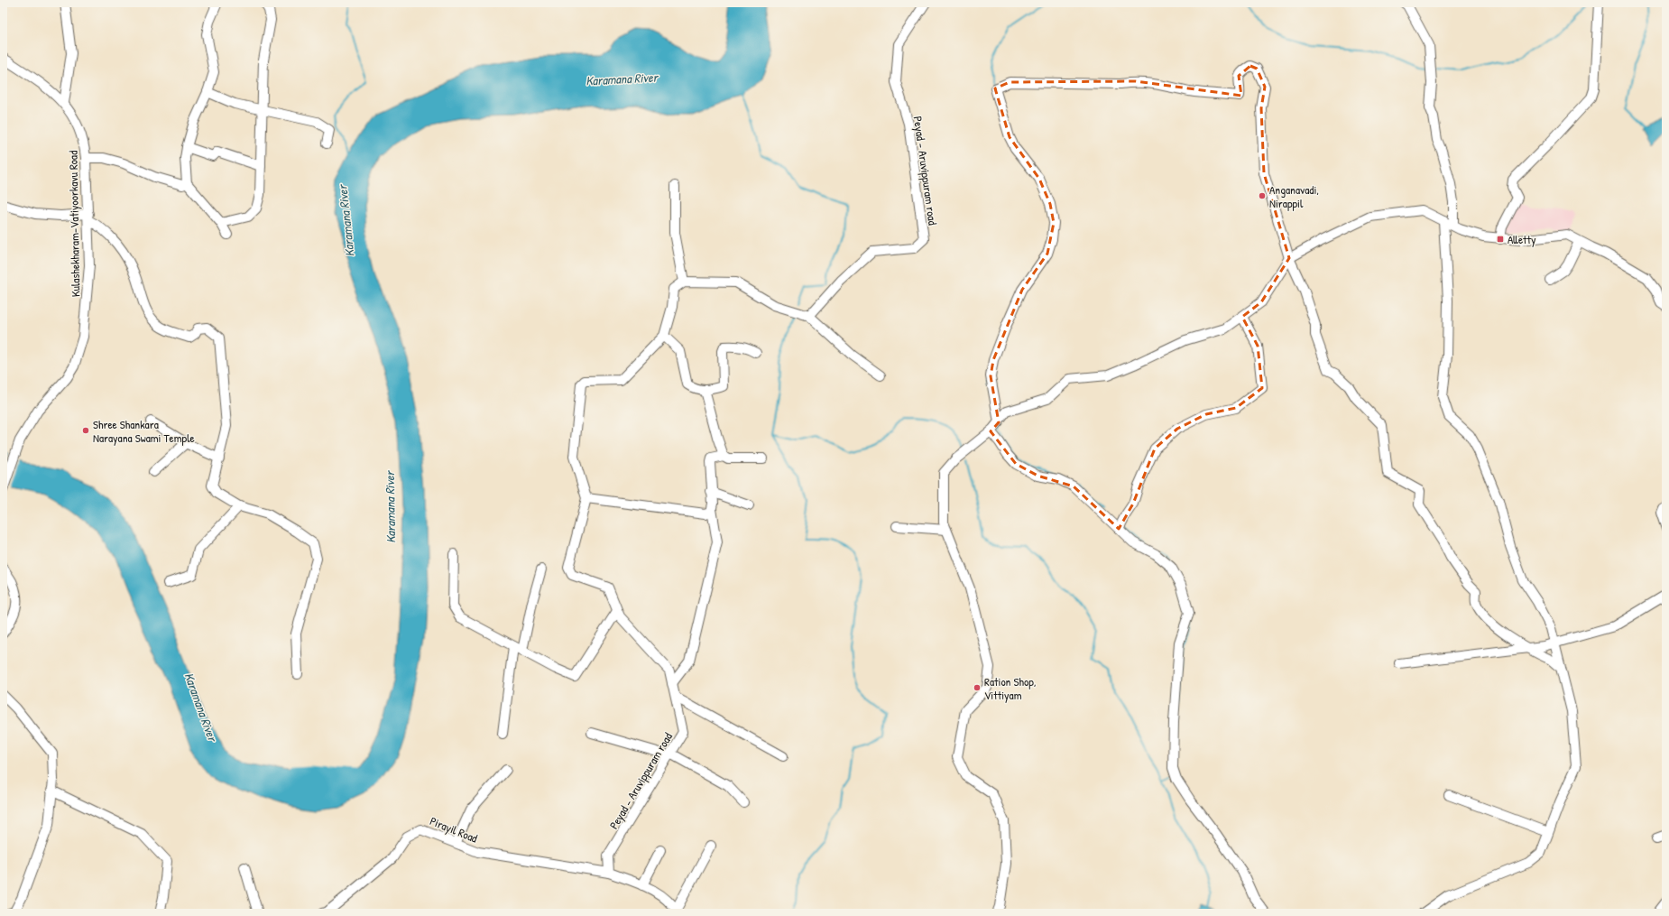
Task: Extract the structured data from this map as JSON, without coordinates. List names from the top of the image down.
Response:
{
  "streets": {
    "street": ["Peyad - Aruvippuram road", "Kulashekharam-Vatiyoorkavu Road", "Pirayil Road"]
  },
  "crossings": [
    ["Peyad - Aruvippuram road", "Pirayil Road"]
  ],
  "water": ["Karamana River"],
  "places": {
    "other": ["Anganavadi, Nirappil", "Shree Shankara Narayana Swami Temple", "Ration Shop, Vittiyam"],
    "transit": ["Alletty"]
  }
}
